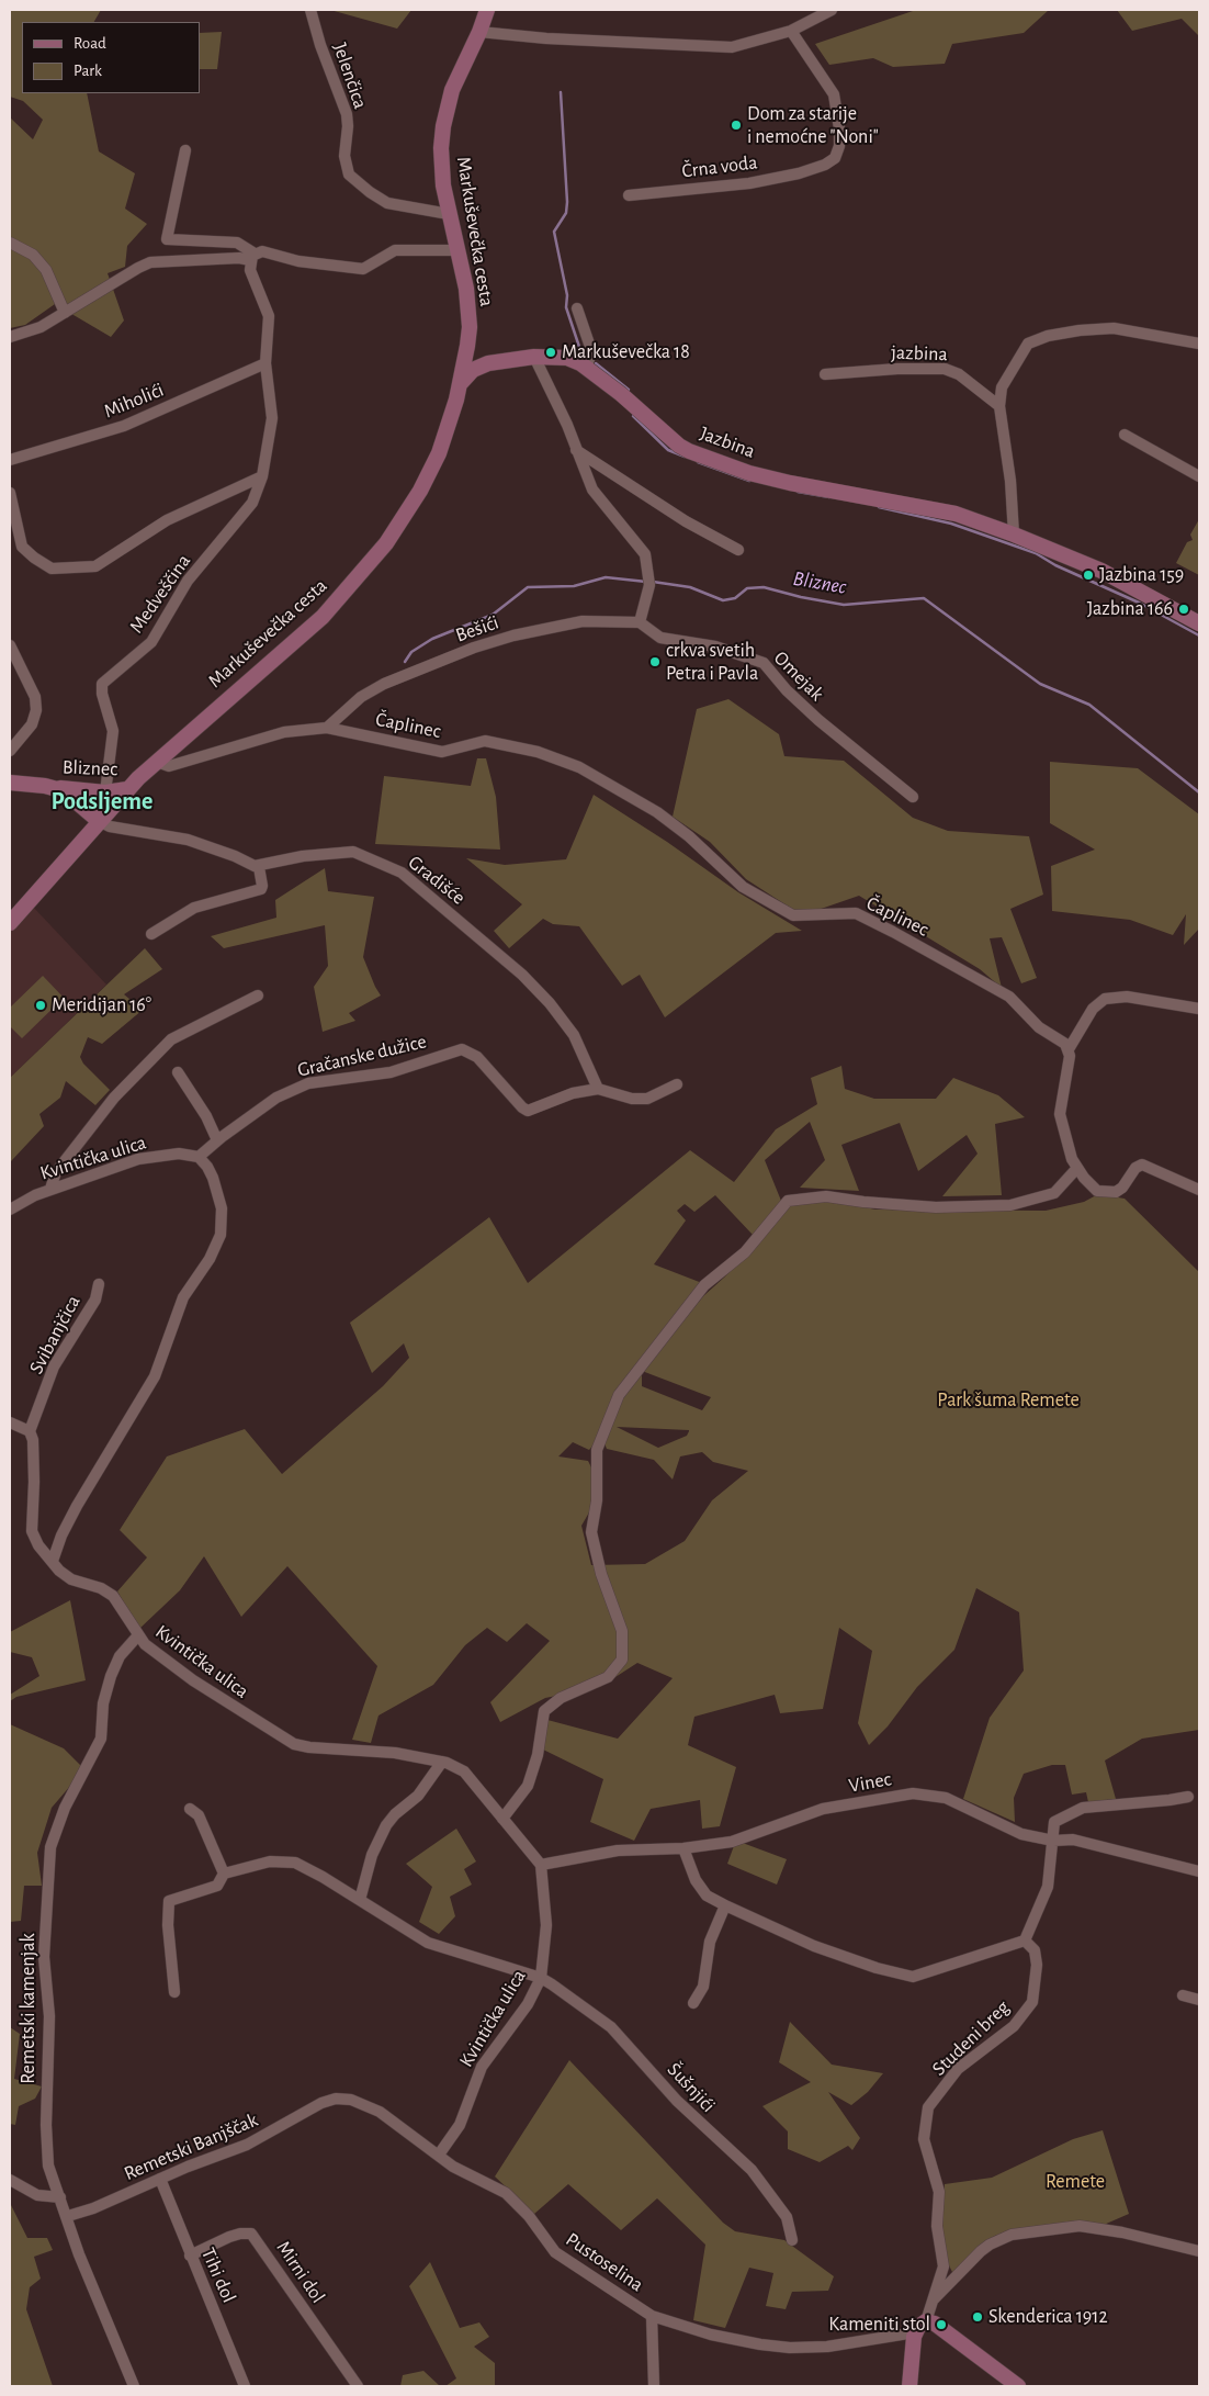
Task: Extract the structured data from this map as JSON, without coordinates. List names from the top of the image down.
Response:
{
  "streets": {
    "main road": ["Markuševečka cesta", "Jazbina", "Bliznec"],
    "street": [
      "Jelenčica",
      "Črna voda",
      "jazbina",
      "Miholići",
      "Medveščina",
      "Bešići",
      "Omejak",
      "Čaplinec",
      "Gradišće",
      "Gračanske dužice",
      "Kvintička ulica",
      "Svibanjčica",
      "Vinec",
      "Remetski kamenjak",
      "Studeni breg",
      "Šušnjići",
      "Remetski Banjščak",
      "Pustoselina",
      "Mirni dol",
      "Tihi dol"
    ]
  },
  "crossings": [
    ["Jelenčica", "Markuševečka cesta"],
    ["Markuševečka cesta", "Jazbina"],
    ["Markuševečka cesta", "Bliznec"],
    ["Miholići", "Medveščina"],
    ["Medveščina", "Bliznec"],
    ["Bešići", "Omejak"],
    ["Bešići", "Čaplinec"],
    ["Gradišće", "Gračanske dužice"],
    ["Gračanske dužice", "Kvintička ulica"],
    ["Kvintička ulica", "Vinec"],
    ["Kvintička ulica", "Remetski kamenjak"],
    ["Kvintička ulica", "Šušnjići"],
    ["Kvintička ulica", "Remetski Banjščak"],
    ["Kvintička ulica", "Pustoselina"],
    ["Remetski kamenjak", "Remetski Banjščak"],
    ["Remetski Banjščak", "Pustoselina"],
    ["Remetski Banjščak", "Tihi dol"],
    ["Mirni dol", "Tihi dol"]
  ],
  "districts": ["Podsljeme"],
  "water": ["Bliznec"],
  "parks": ["Park šuma Remete", "Remete"],
  "places": [
    "Dom za starije i nemoćne \"Noni\"",
    "Markuševečka 18",
    "Jazbina 159",
    "Jazbina 166",
    "crkva svetih Petra i Pavla",
    "Meridijan 16°",
    "Skenderica 1912",
    "Kameniti stol"
  ],
  "legend": ["Road", "Park"]
}
